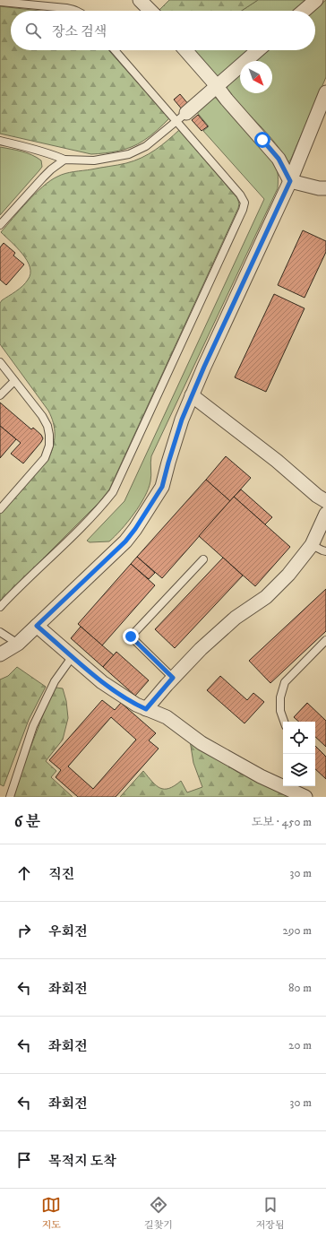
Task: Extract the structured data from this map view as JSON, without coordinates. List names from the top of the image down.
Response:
{
  "north": "bottom right",
  "page": {
    "search": "장소 검색",
    "heading": ["6 분", "도보 · 450 m"],
    "list": [
      ["직진", "30 m"],
      ["우회전", "290 m"],
      ["좌회전", "80 m"],
      ["좌회전", "20 m"],
      ["좌회전", "30 m"],
      "목적지 도착"
    ],
    "nav": ["지도", "길찾기", "저장됨"]
  }
}
